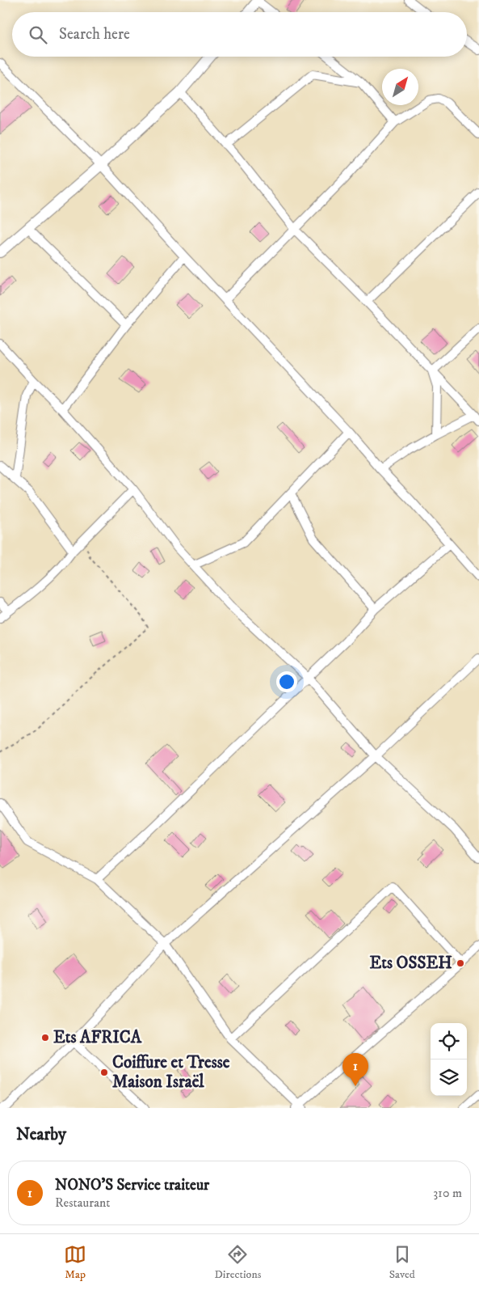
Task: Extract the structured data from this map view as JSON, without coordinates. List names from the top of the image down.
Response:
{
  "places": ["Ets OSSEH", "Ets AFRICA", "Coiffure et Tresse Maison Israël"],
  "north": "top right",
  "page": {
    "search": "Search here",
    "pins": "1",
    "heading": "Nearby",
    "list": [
      {
        "mark": "1",
        "name": "NONO'S Service traiteur",
        "note": "Restaurant",
        "value": "310 m"
      }
    ],
    "nav": ["Map", "Directions", "Saved"]
  }
}
